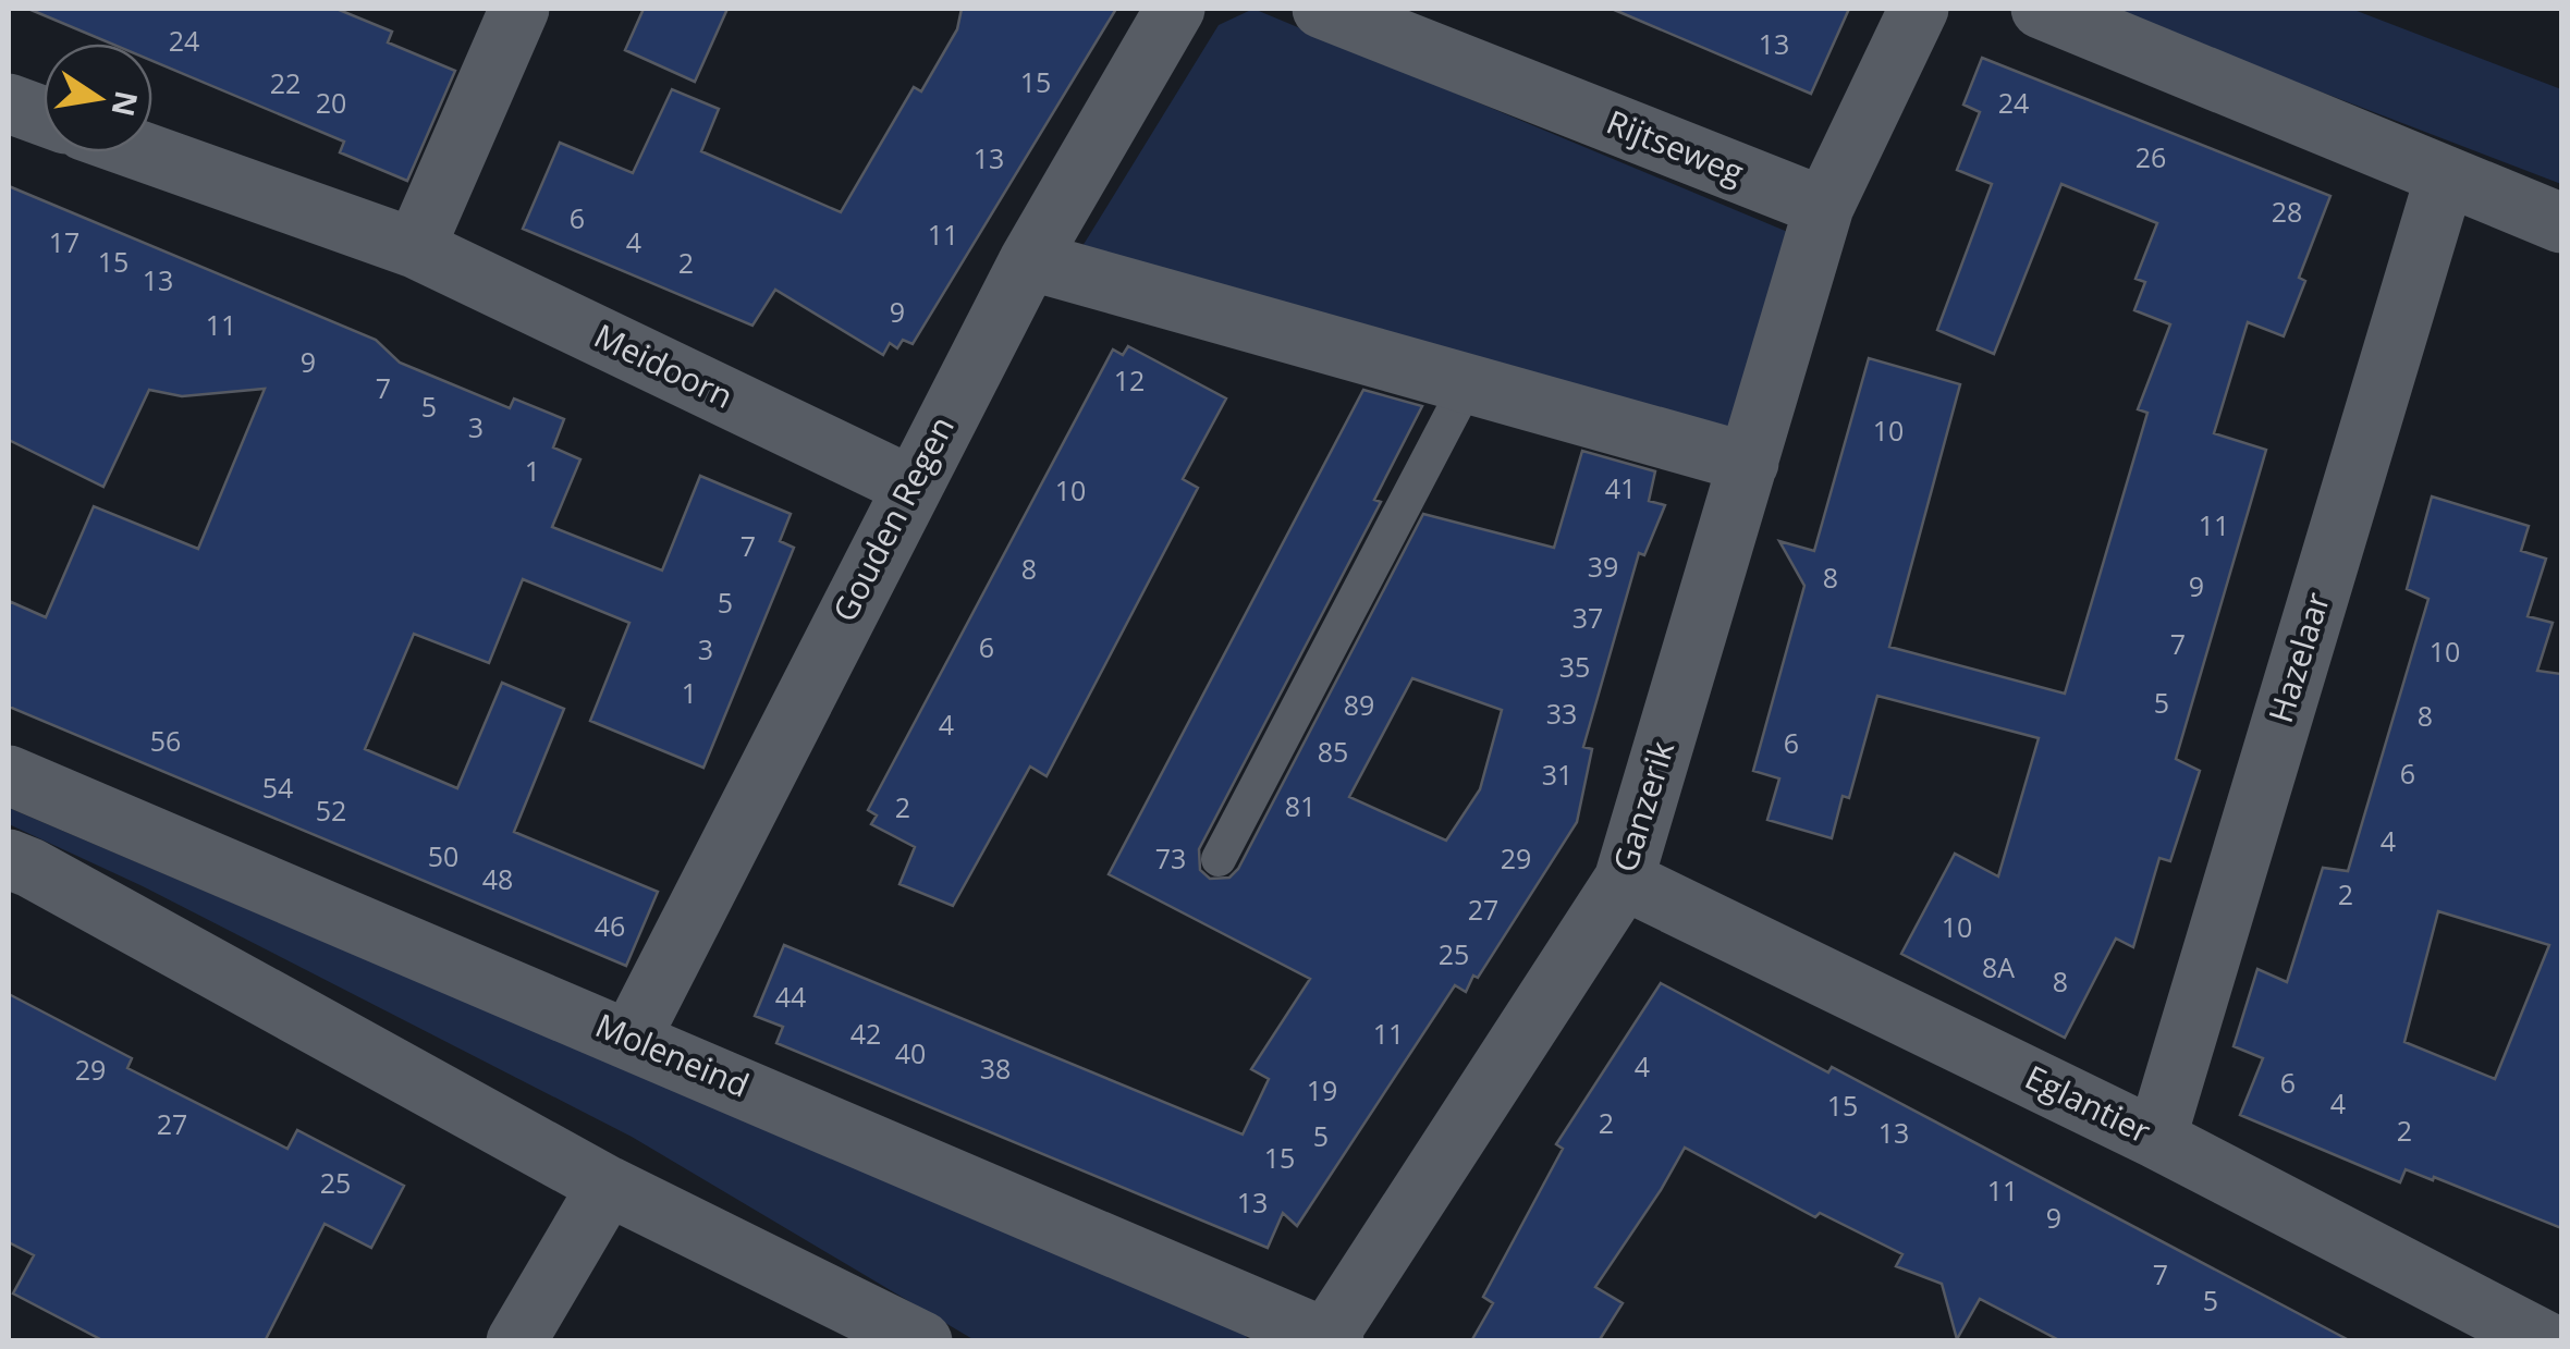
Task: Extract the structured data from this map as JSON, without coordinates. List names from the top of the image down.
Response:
{
  "streets": {
    "street": [
      "Rijtseweg",
      "Meidoorn",
      "Gouden Regen",
      "Hazelaar",
      "Ganzerik",
      "Moleneind",
      "Eglantier"
    ]
  },
  "crossings": [
    ["Rijtseweg", "Ganzerik"],
    ["Meidoorn", "Gouden Regen"],
    ["Gouden Regen", "Moleneind"],
    ["Hazelaar", "Eglantier"],
    ["Ganzerik", "Moleneind"],
    ["Ganzerik", "Eglantier"]
  ],
  "house_numbers": [
    "24",
    "13",
    "15",
    "22",
    "20",
    "24",
    "26",
    "13",
    "28",
    "6",
    "11",
    "17",
    "4",
    "15",
    "2",
    "13",
    "9",
    "11",
    "9",
    "12",
    "7",
    "5",
    "3",
    "10",
    "1",
    "41",
    "10",
    "11",
    "7",
    "39",
    "8",
    "8",
    "9",
    "5",
    "37",
    "7",
    "6",
    "3",
    "10",
    "35",
    "1",
    "5",
    "89",
    "33",
    "8",
    "4",
    "56",
    "6",
    "85",
    "6",
    "31",
    "54",
    "81",
    "2",
    "52",
    "4",
    "50",
    "73",
    "29",
    "48",
    "2",
    "27",
    "46",
    "10",
    "25",
    "8A",
    "8",
    "44",
    "42",
    "11",
    "40",
    "4",
    "38",
    "29",
    "6",
    "19",
    "4",
    "15",
    "2",
    "27",
    "2",
    "13",
    "5",
    "15",
    "25",
    "11",
    "13",
    "9",
    "7",
    "5"
  ],
  "north": "right"
}
